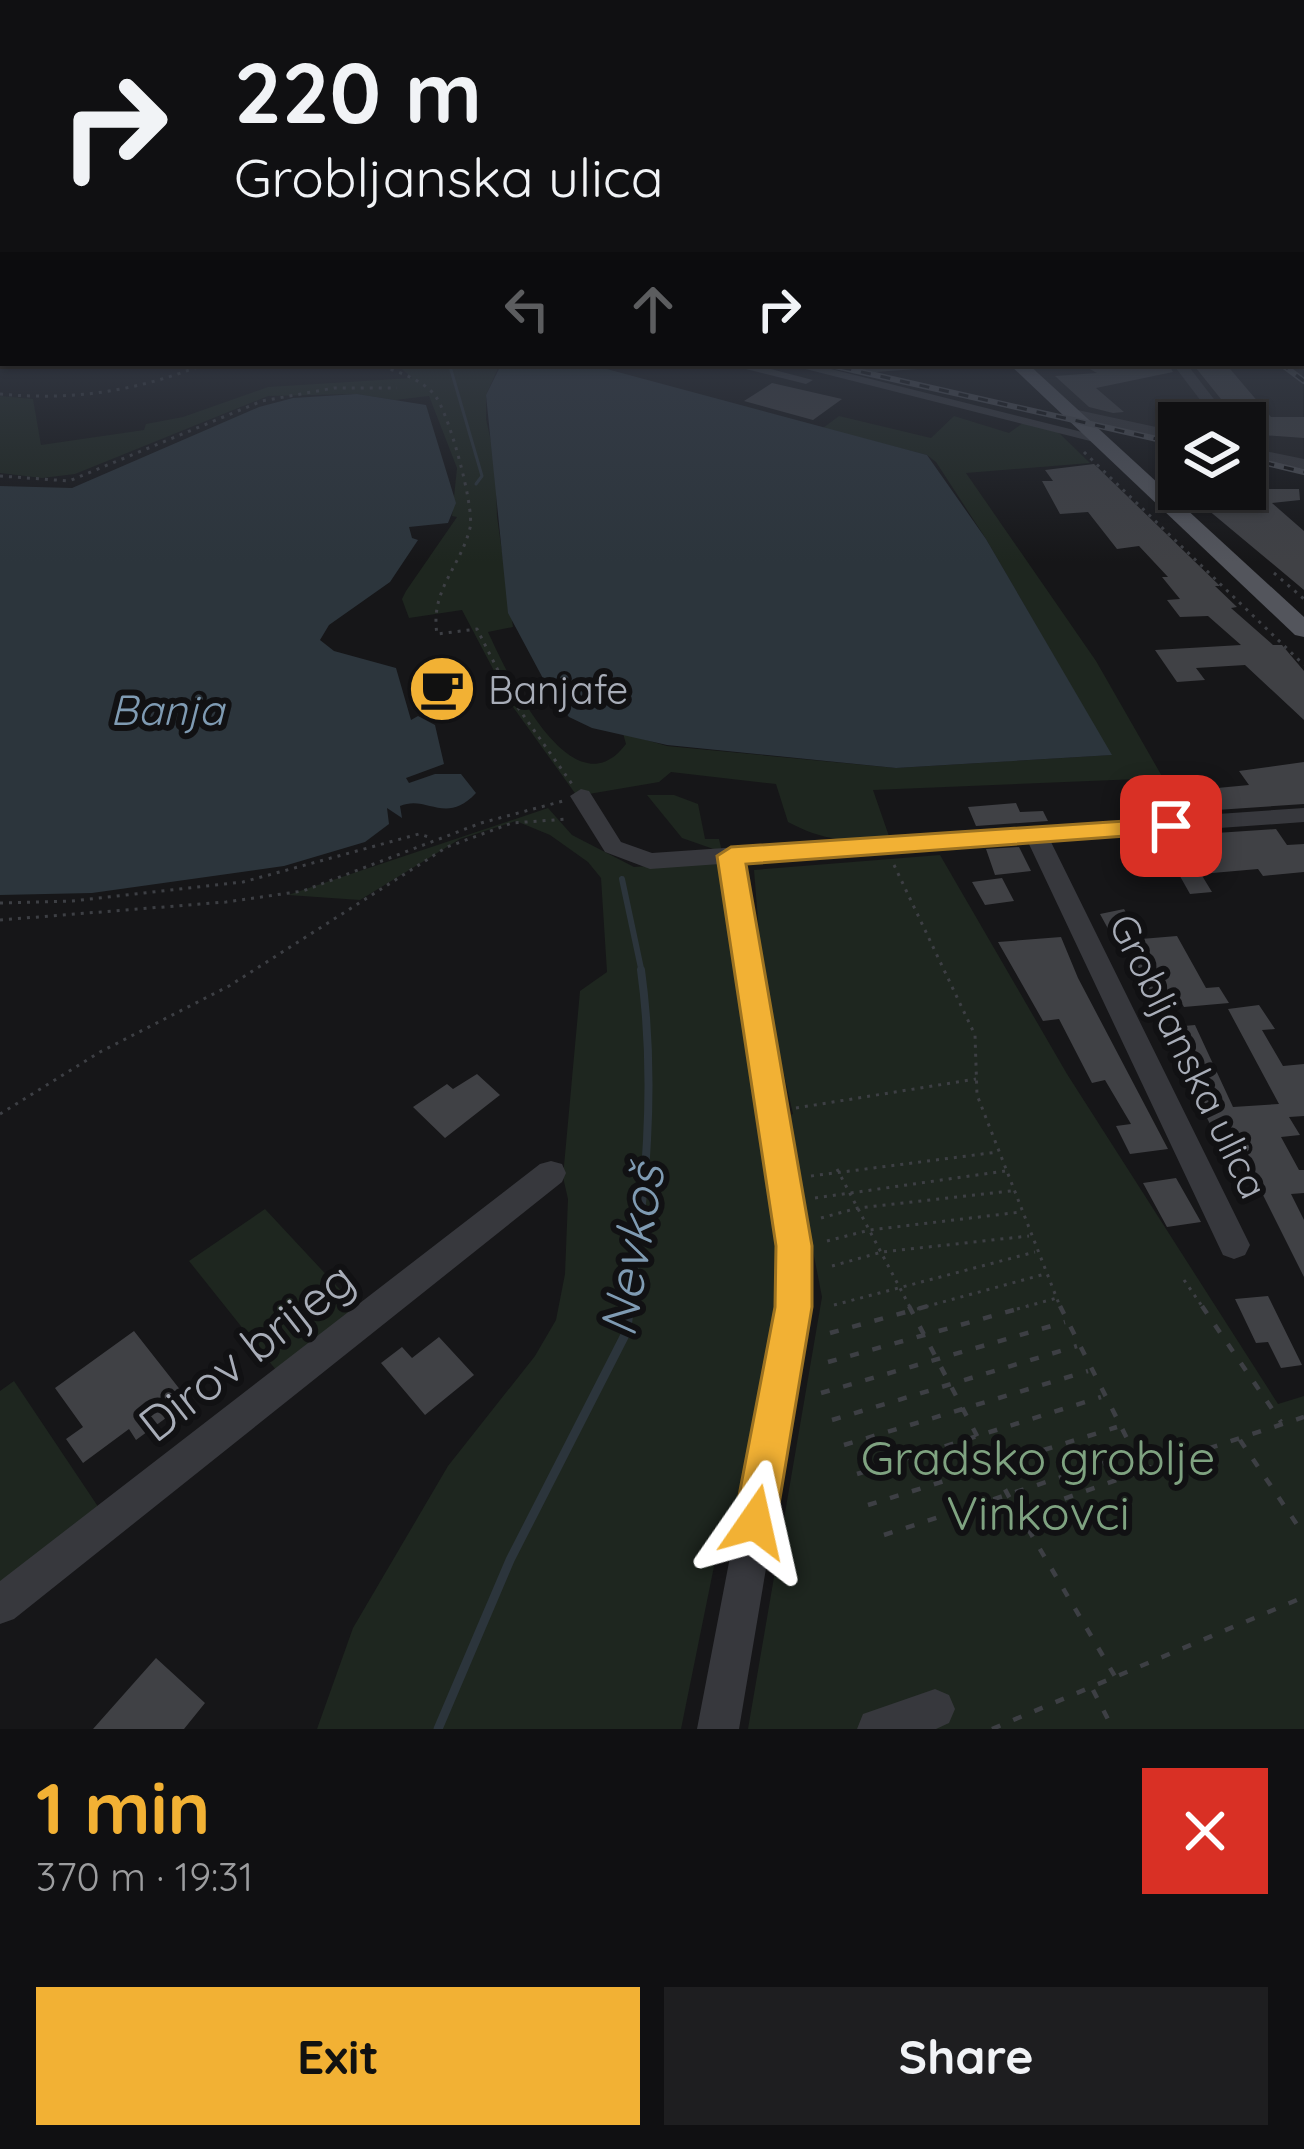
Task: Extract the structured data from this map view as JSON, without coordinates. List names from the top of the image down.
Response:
{
  "streets": {
    "street": ["Grobljanska ulica", "Dirov brijeg"]
  },
  "water": ["Banja", "Nevkoš"],
  "parks": ["Gradsko groblje Vinkovci"],
  "places": {
    "cafe": ["Banjafe"]
  },
  "page": {
    "turn": ["220 m", "Grobljanska ulica"],
    "heading": ["1 min", "370 m · 19:31"],
    "buttons": ["Exit", "Share"]
  }
}
